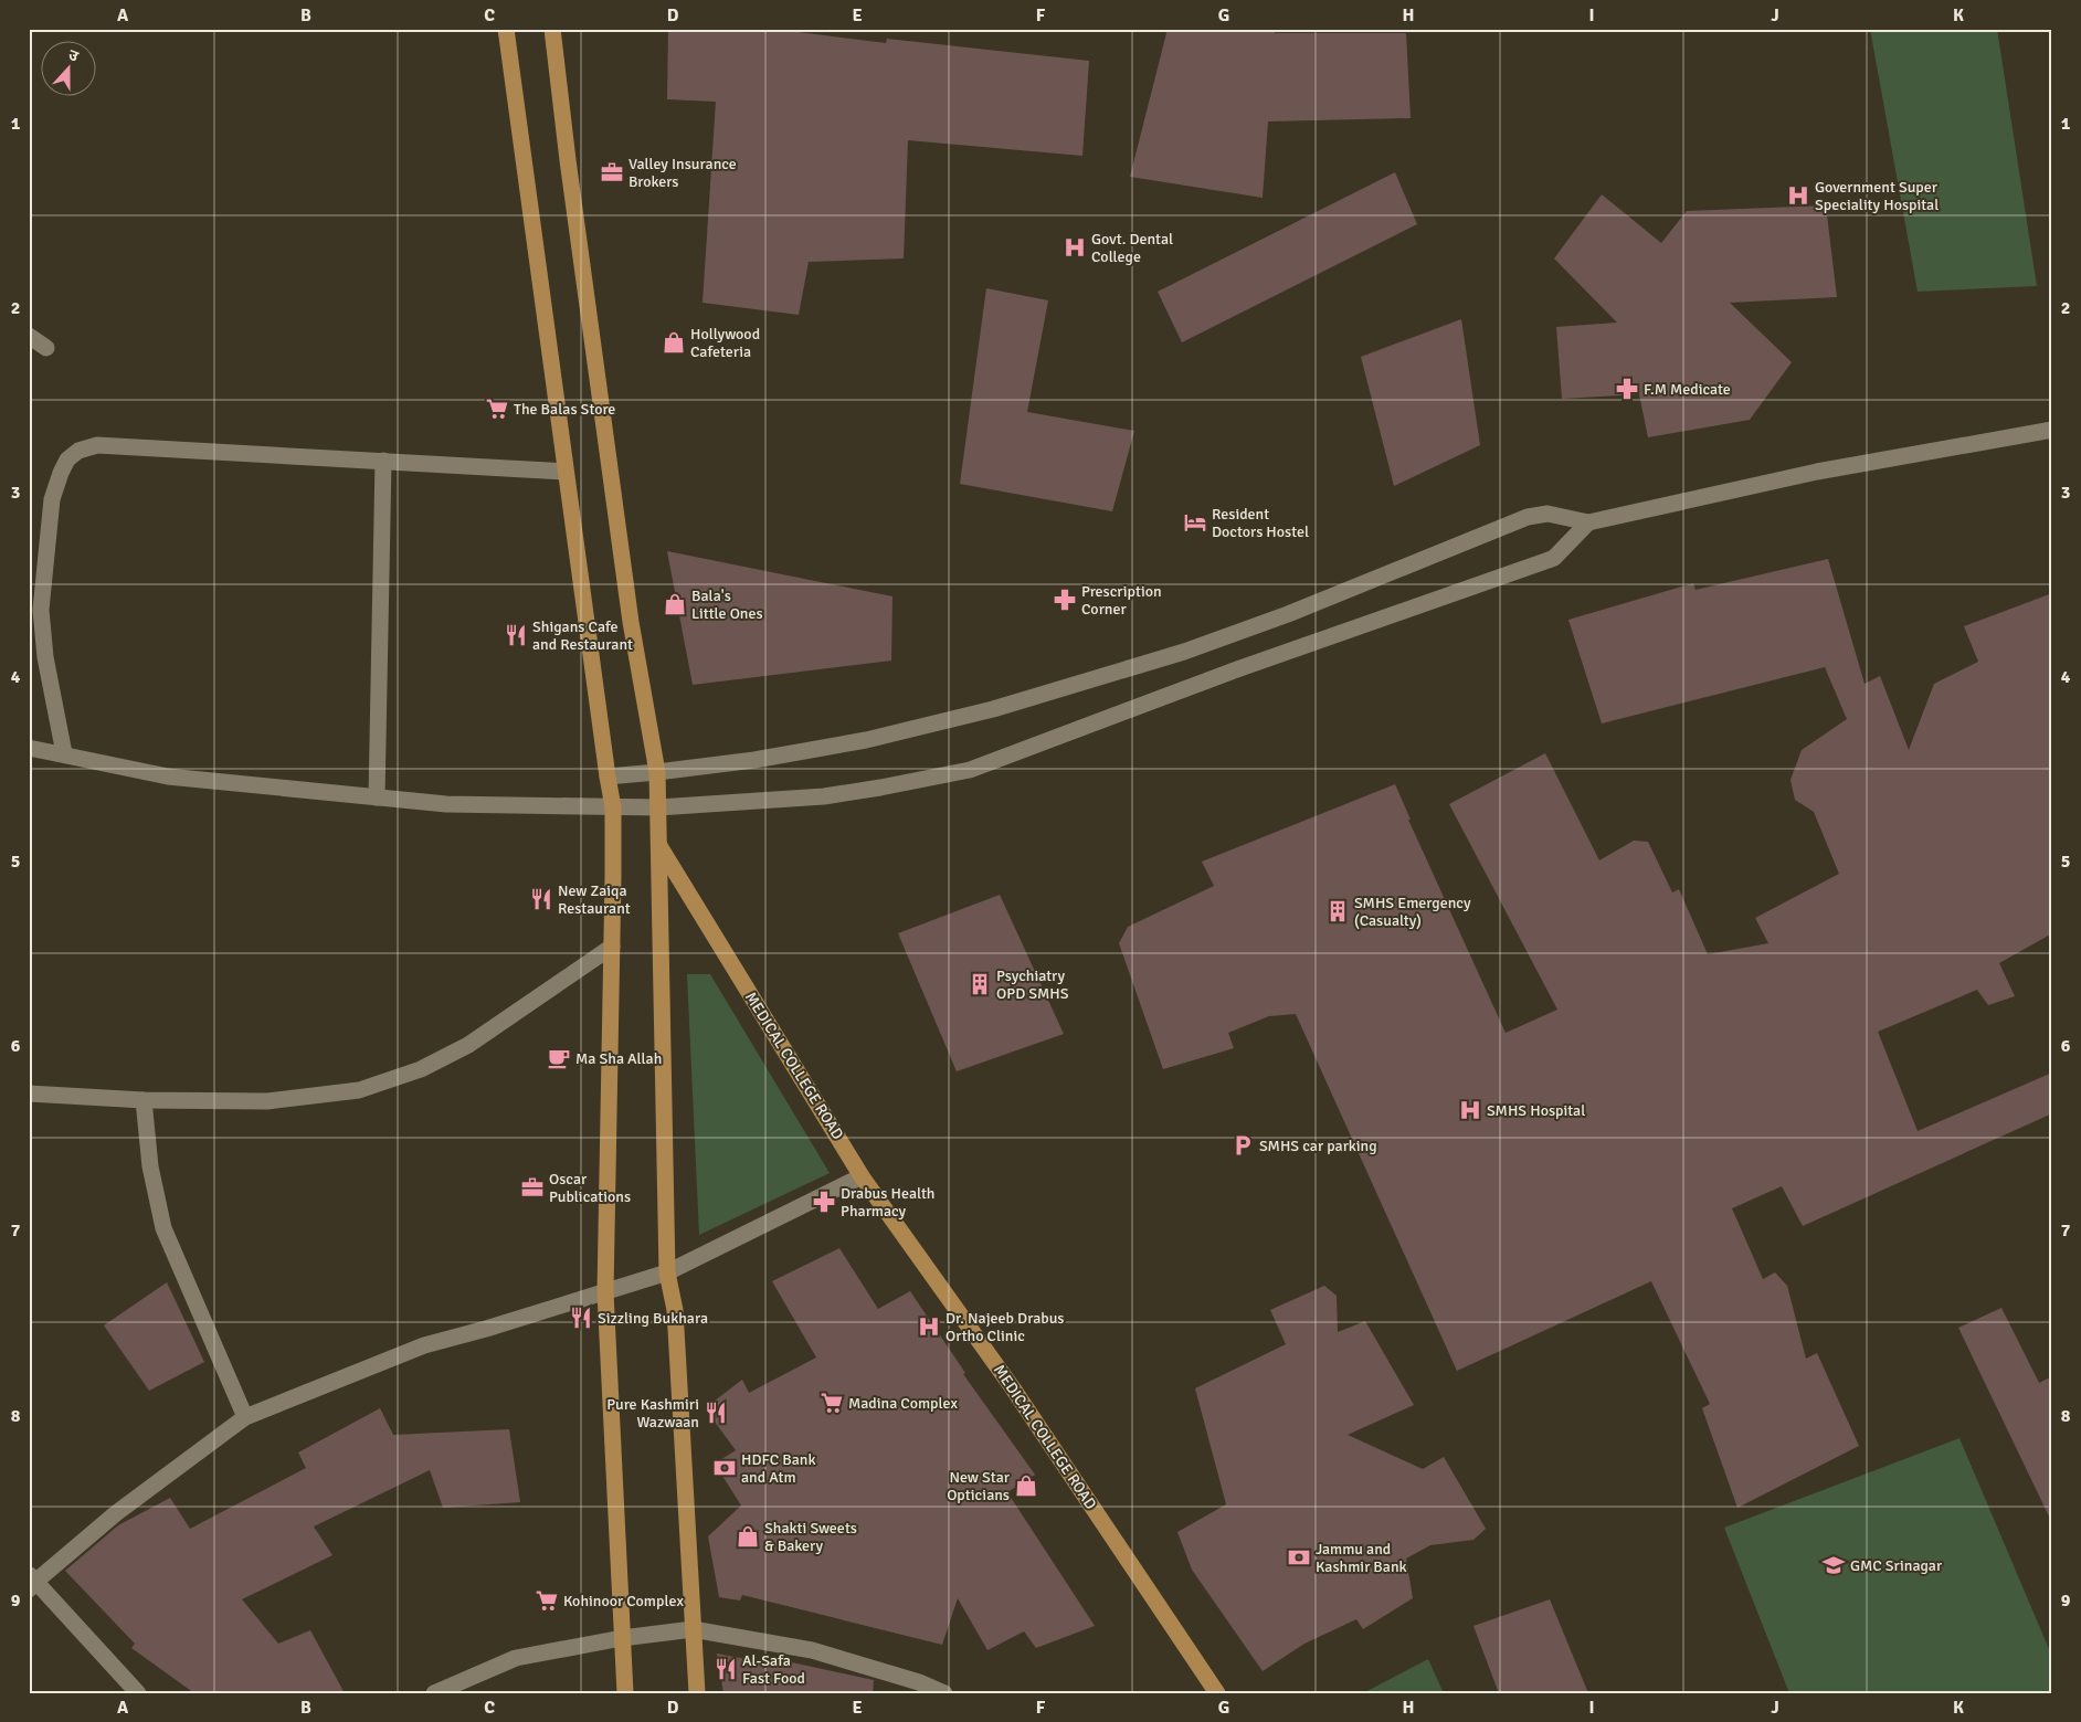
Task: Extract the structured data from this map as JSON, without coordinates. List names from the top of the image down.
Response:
{
  "streets": {
    "main road": ["MEDICAL COLLEGE ROAD"]
  },
  "places": {
    "office": ["Valley Insurance Brokers", "Oscar Publications"],
    "hospital": [
      "Government Super Speciality Hospital",
      "Govt. Dental College",
      "SMHS Hospital",
      "Dr. Najeeb Drabus Ortho Clinic"
    ],
    "shop": [
      "Hollywood Cafeteria",
      "Bala's Little Ones",
      "New Star Opticians",
      "Shakti Sweets & Bakery"
    ],
    "pharmacy": ["F.M Medicate", "Prescription Corner", "Drabus Health Pharmacy"],
    "supermarket": ["The Balas Store", "Madina Complex", "Kohinoor Complex"],
    "hotel": ["Resident Doctors Hostel"],
    "restaurant": [
      "Shigans Cafe and Restaurant",
      "New Zaiqa Restaurant",
      "Sizzling Bukhara",
      "Pure Kashmiri Wazwaan",
      "Al-Safa Fast Food"
    ],
    "building": ["SMHS Emergency (Casualty)", "Psychiatry OPD SMHS"],
    "cafe": ["Ma Sha Allah"],
    "parking": ["SMHS car parking"],
    "bank": ["HDFC Bank and Atm", "Jammu and Kashmir Bank"],
    "school or university": ["GMC Srinagar"]
  },
  "north": "top",
  "grid": {
    "columns": [
      "A",
      "B",
      "C",
      "D",
      "E",
      "F",
      "G",
      "H",
      "I",
      "J",
      "K"
    ],
    "rows": [
      "1",
      "2",
      "3",
      "4",
      "5",
      "6",
      "7",
      "8",
      "9"
    ]
  }
}
